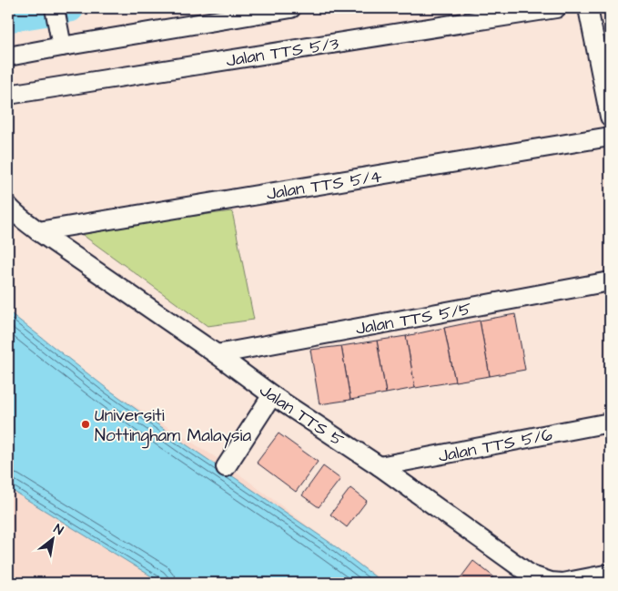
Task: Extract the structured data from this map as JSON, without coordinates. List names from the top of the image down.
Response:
{
  "streets": {
    "street": [
      "Jalan TTS 5/3",
      "Jalan TTS 5/4",
      "Jalan TTS 5/5",
      "Jalan TTS 5",
      "Jalan TTS 5/6"
    ]
  },
  "crossings": [
    ["Jalan TTS 5/4", "Jalan TTS 5"],
    ["Jalan TTS 5/5", "Jalan TTS 5"],
    ["Jalan TTS 5", "Jalan TTS 5/6"]
  ],
  "places": ["Universiti Nottingham Malaysia"],
  "north": "top right"
}
